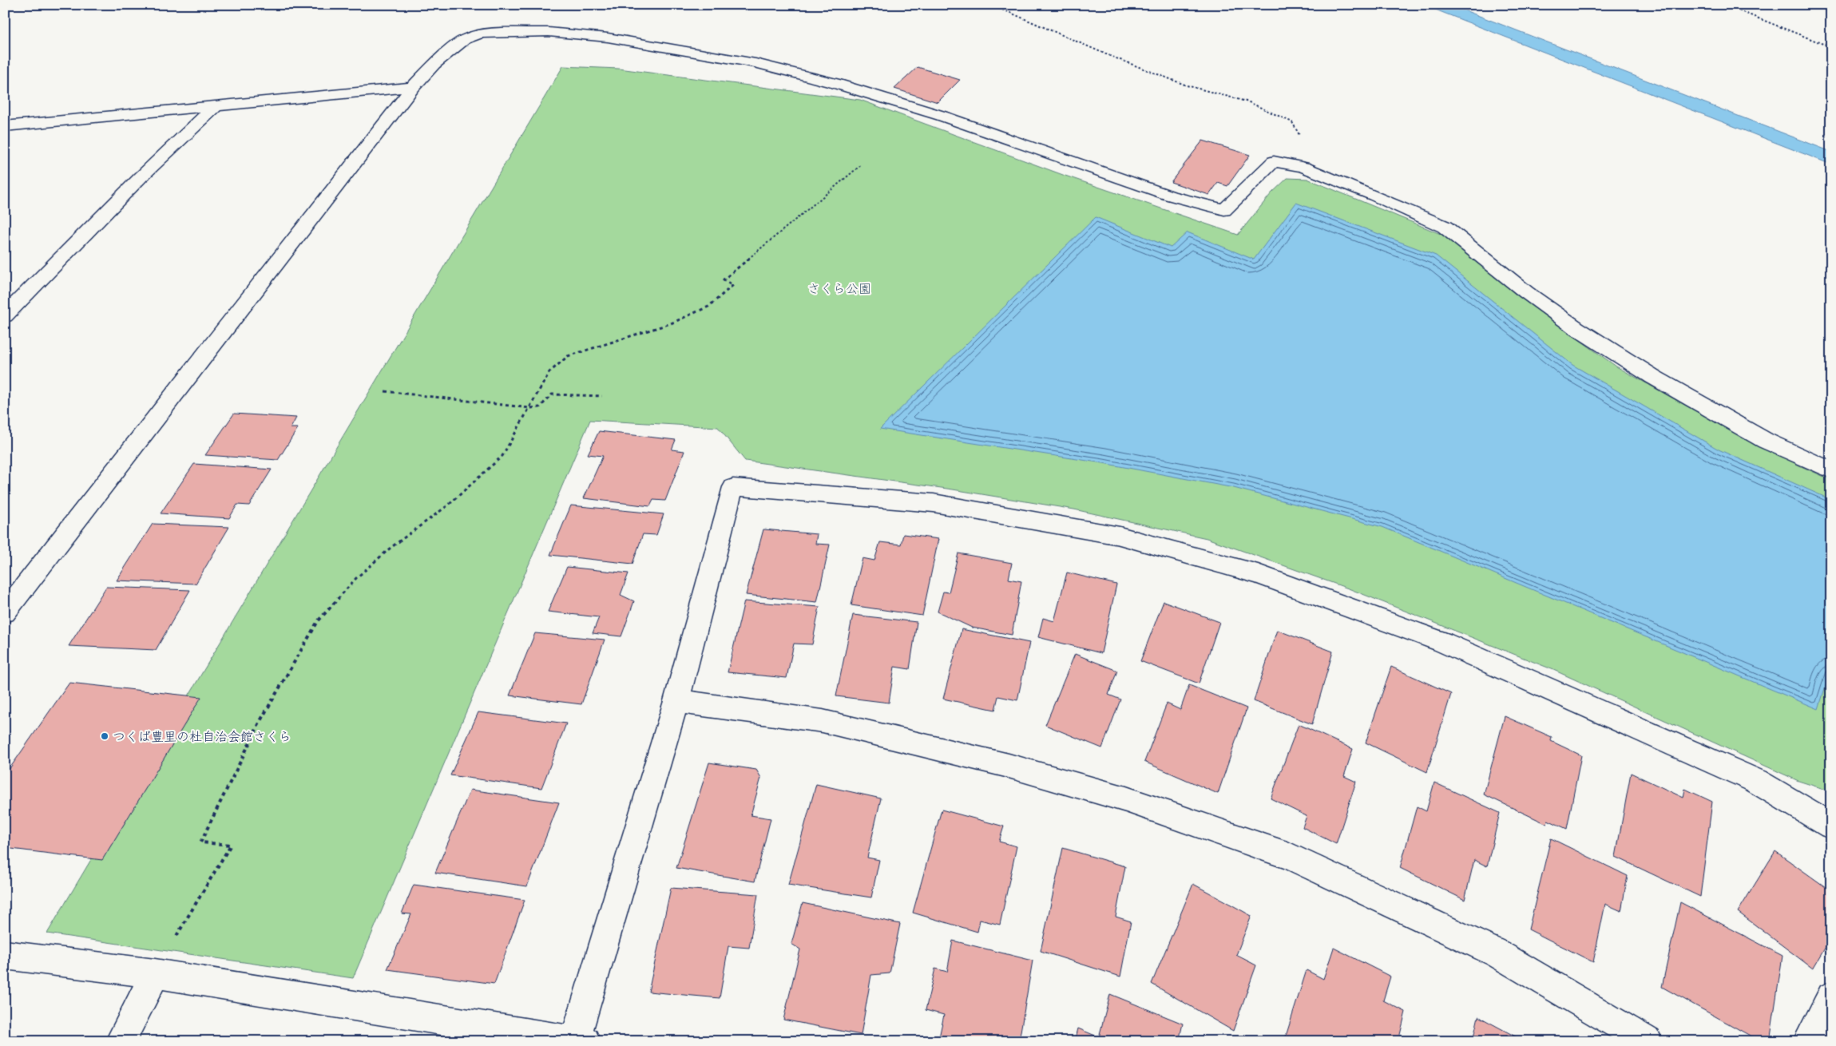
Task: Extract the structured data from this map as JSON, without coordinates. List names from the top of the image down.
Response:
{
  "parks": ["さくら公園"],
  "places": ["つくば豊里の杜自治会館さくら"]
}
